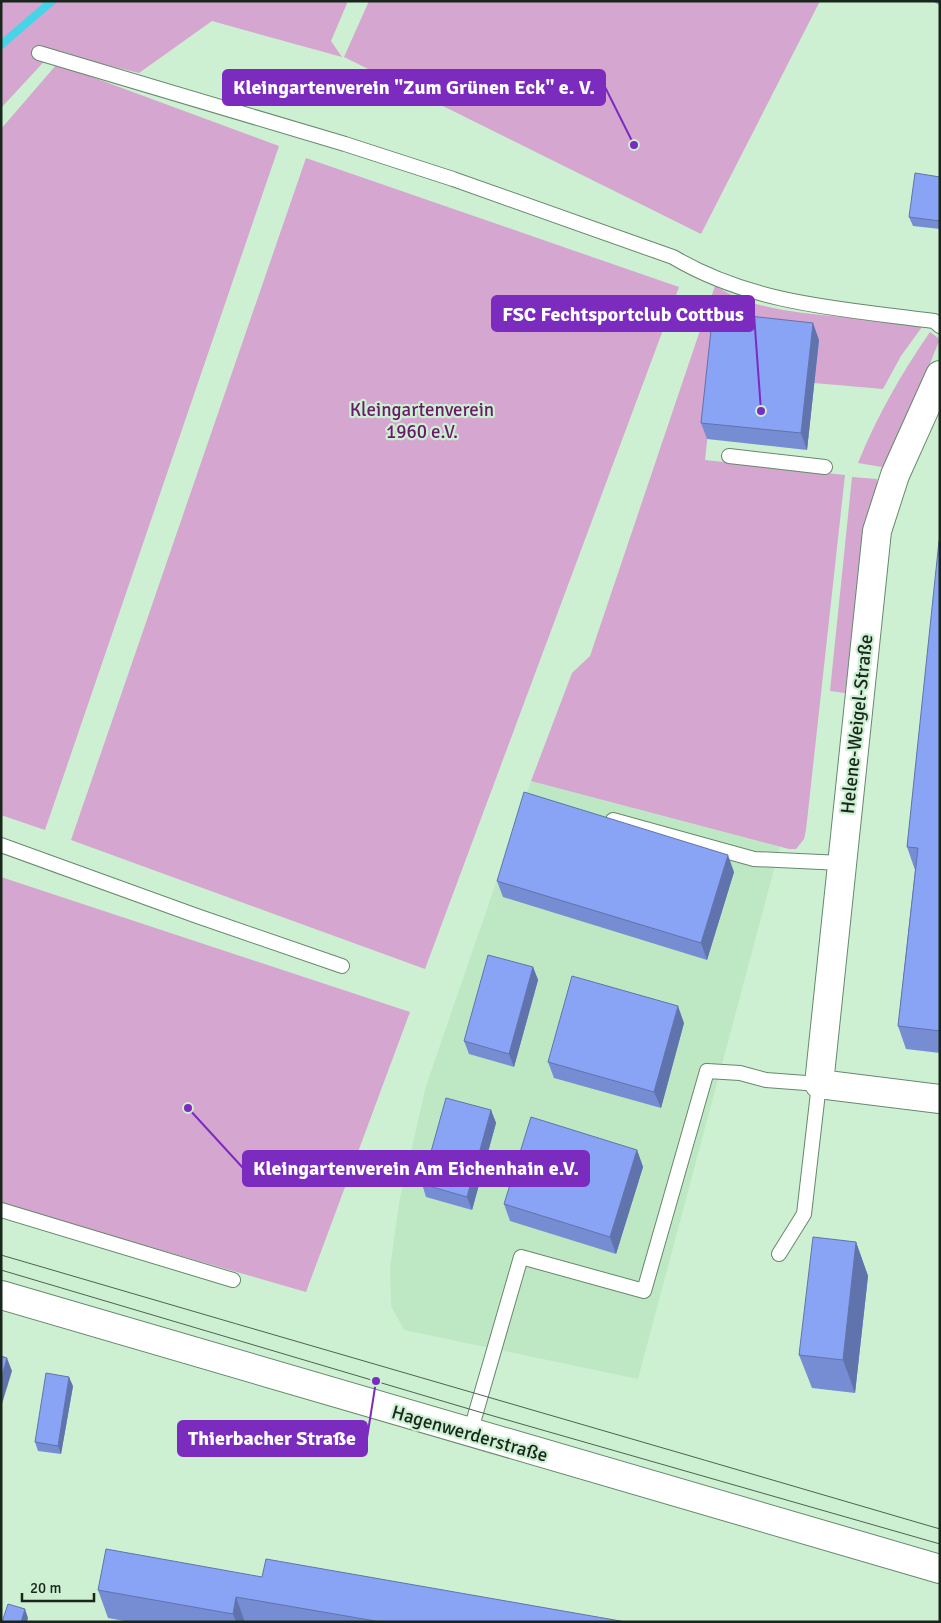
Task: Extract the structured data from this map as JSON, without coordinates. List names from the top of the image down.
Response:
{
  "streets": {
    "street": ["Helene-Weigel-Straße", "Hagenwerderstraße"]
  },
  "parks": ["Kleingartenverein 1960 e.V."],
  "places": [
    "Kleingartenverein \"Zum Grünen Eck\" e. V.",
    "FSC Fechtsportclub Cottbus",
    "Kleingartenverein Am Eichenhain e.V.",
    "Thierbacher Straße"
  ],
  "scale_bar": "20 m"
}
